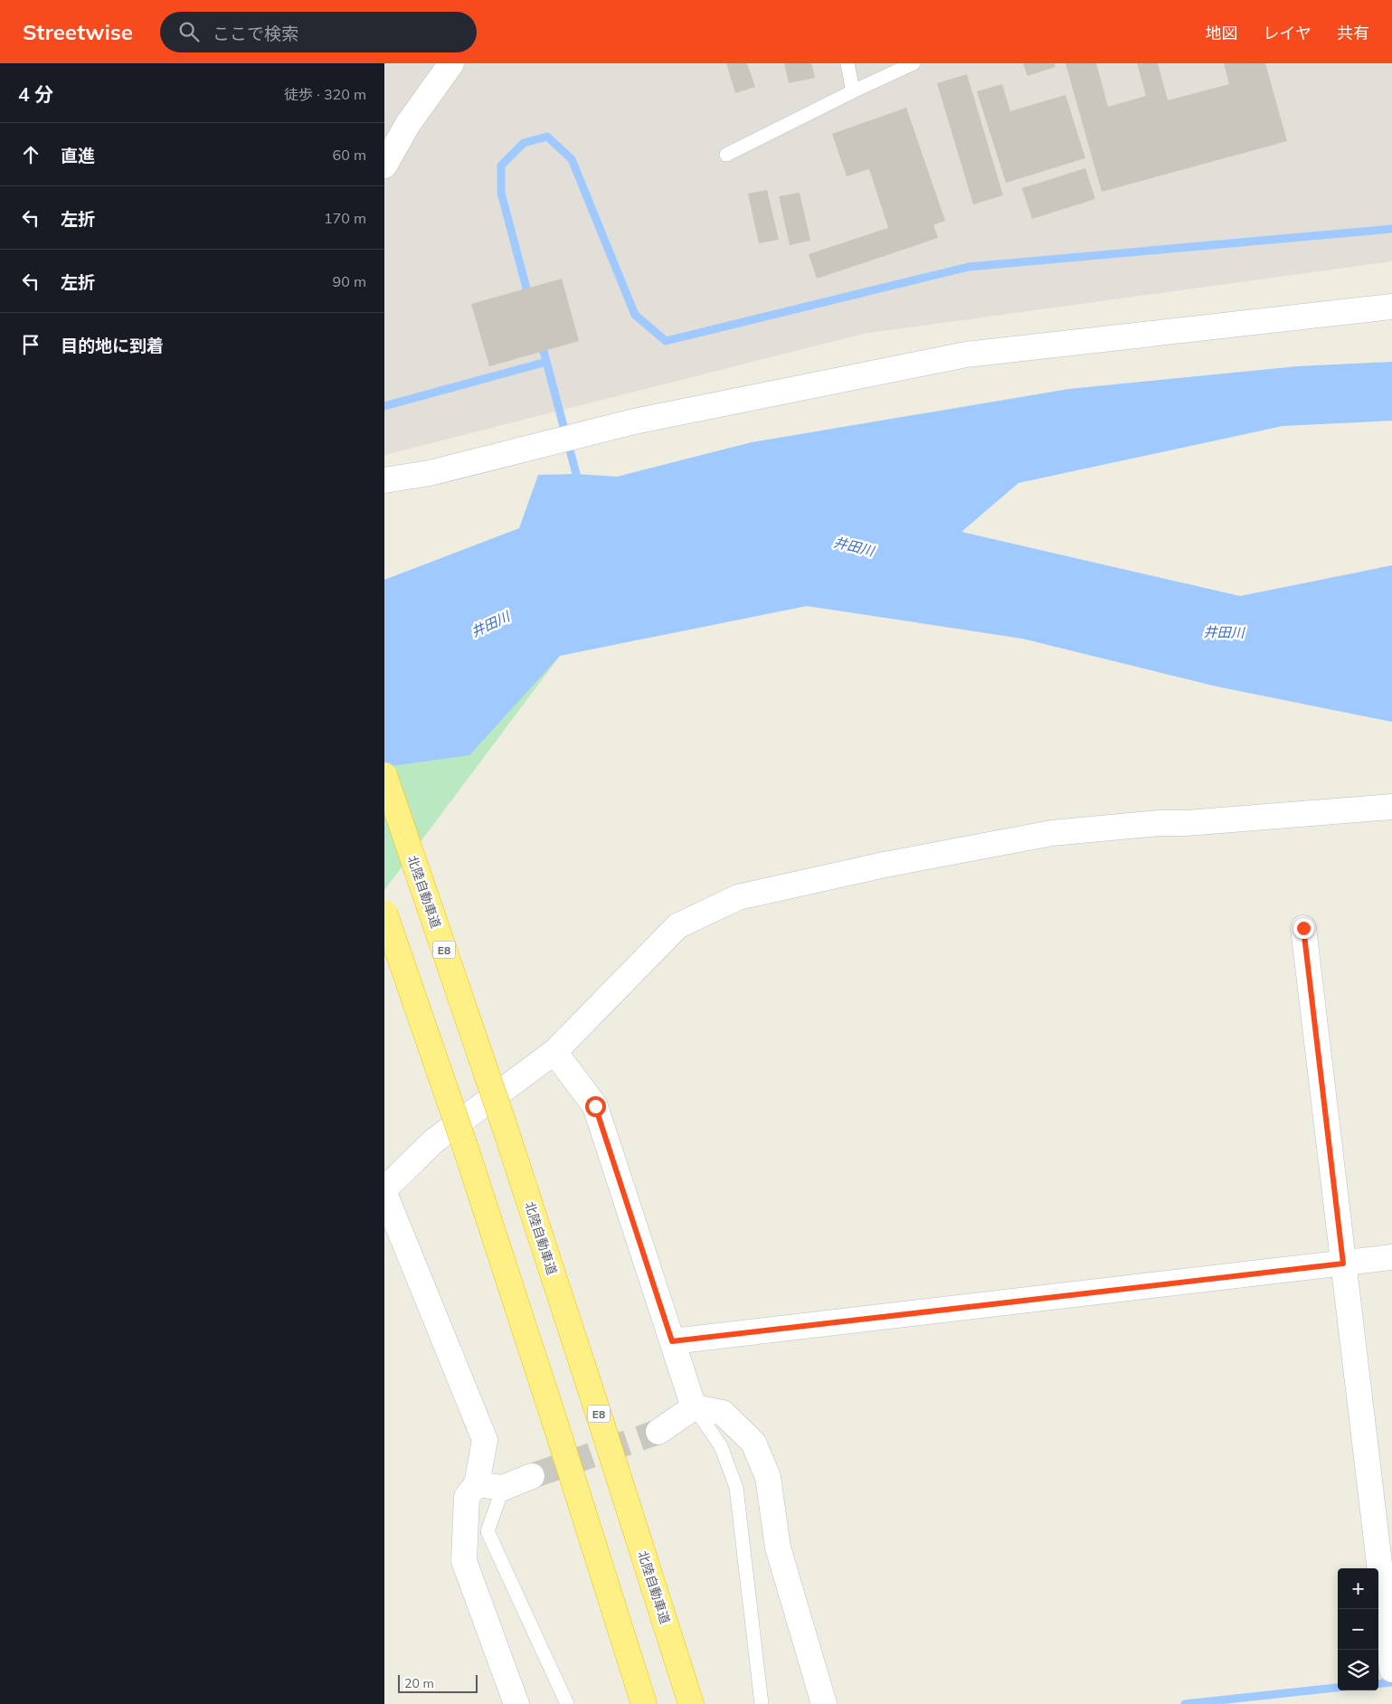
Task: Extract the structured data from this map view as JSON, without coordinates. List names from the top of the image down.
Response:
{
  "streets": {
    "highway": ["北陸自動車道", "E8"]
  },
  "water": ["井田川"],
  "scale_bar": "20 m",
  "page": {
    "header": "Streetwise",
    "search": "ここで検索",
    "nav": ["地図", "レイヤ", "共有"],
    "heading": ["4 分", "徒歩 · 320 m"],
    "list": [
      ["直進", "60 m"],
      ["左折", "170 m"],
      ["左折", "90 m"],
      "目的地に到着"
    ],
    "map_buttons": ["+", "−"],
    "scale": "20 m"
  }
}
